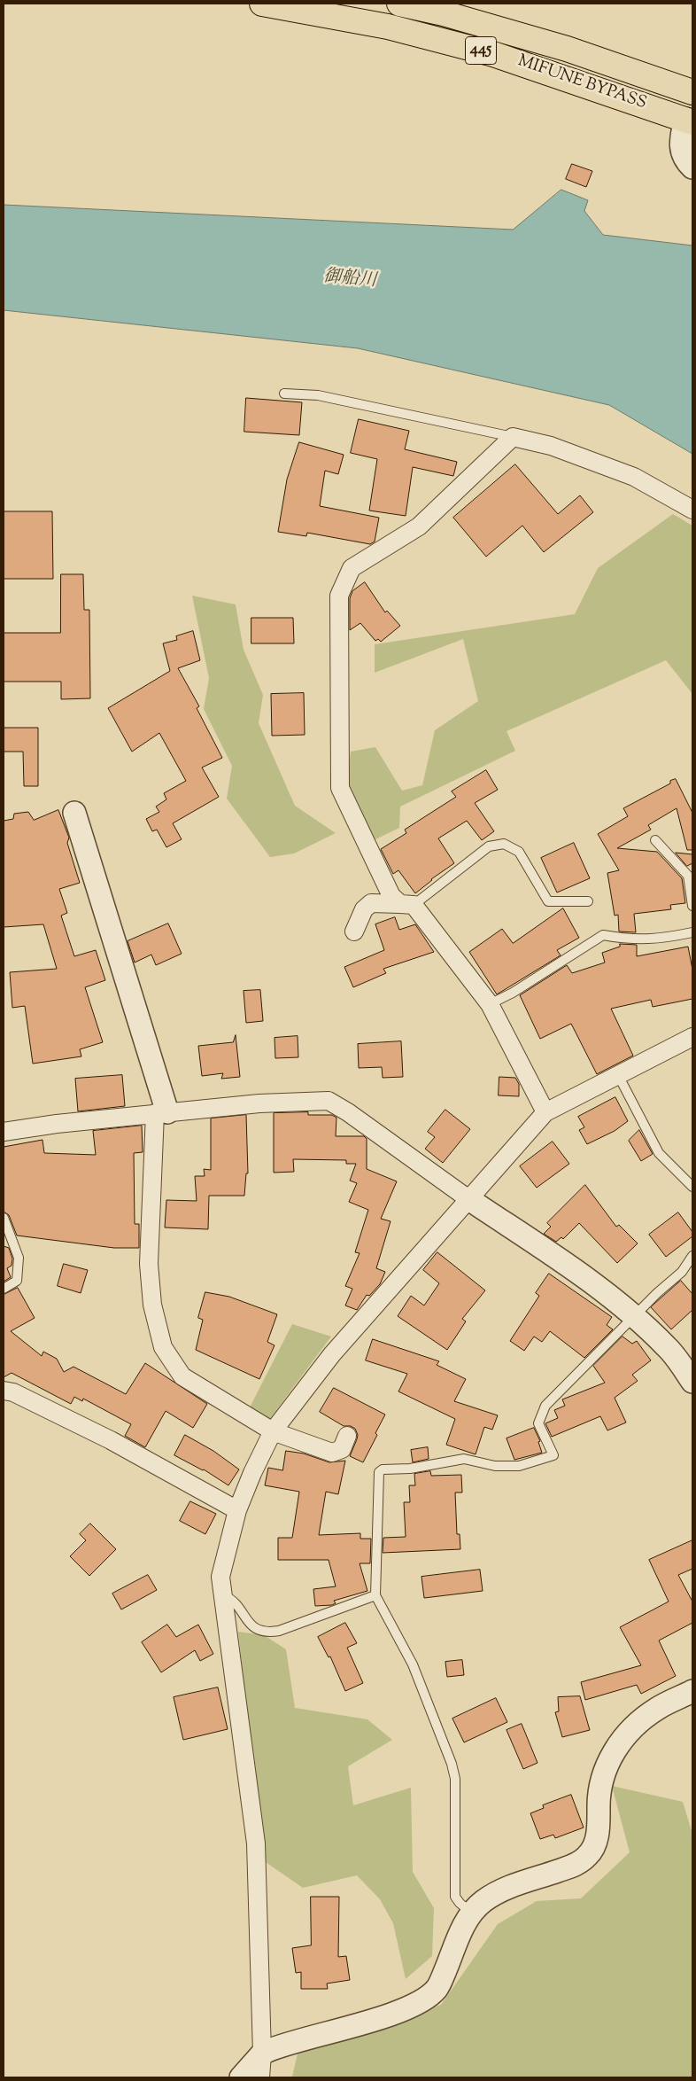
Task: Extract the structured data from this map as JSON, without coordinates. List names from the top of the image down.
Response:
{
  "streets": {
    "highway": ["445", "MIFUNE BYPASS"]
  },
  "water": ["御船川"]
}
